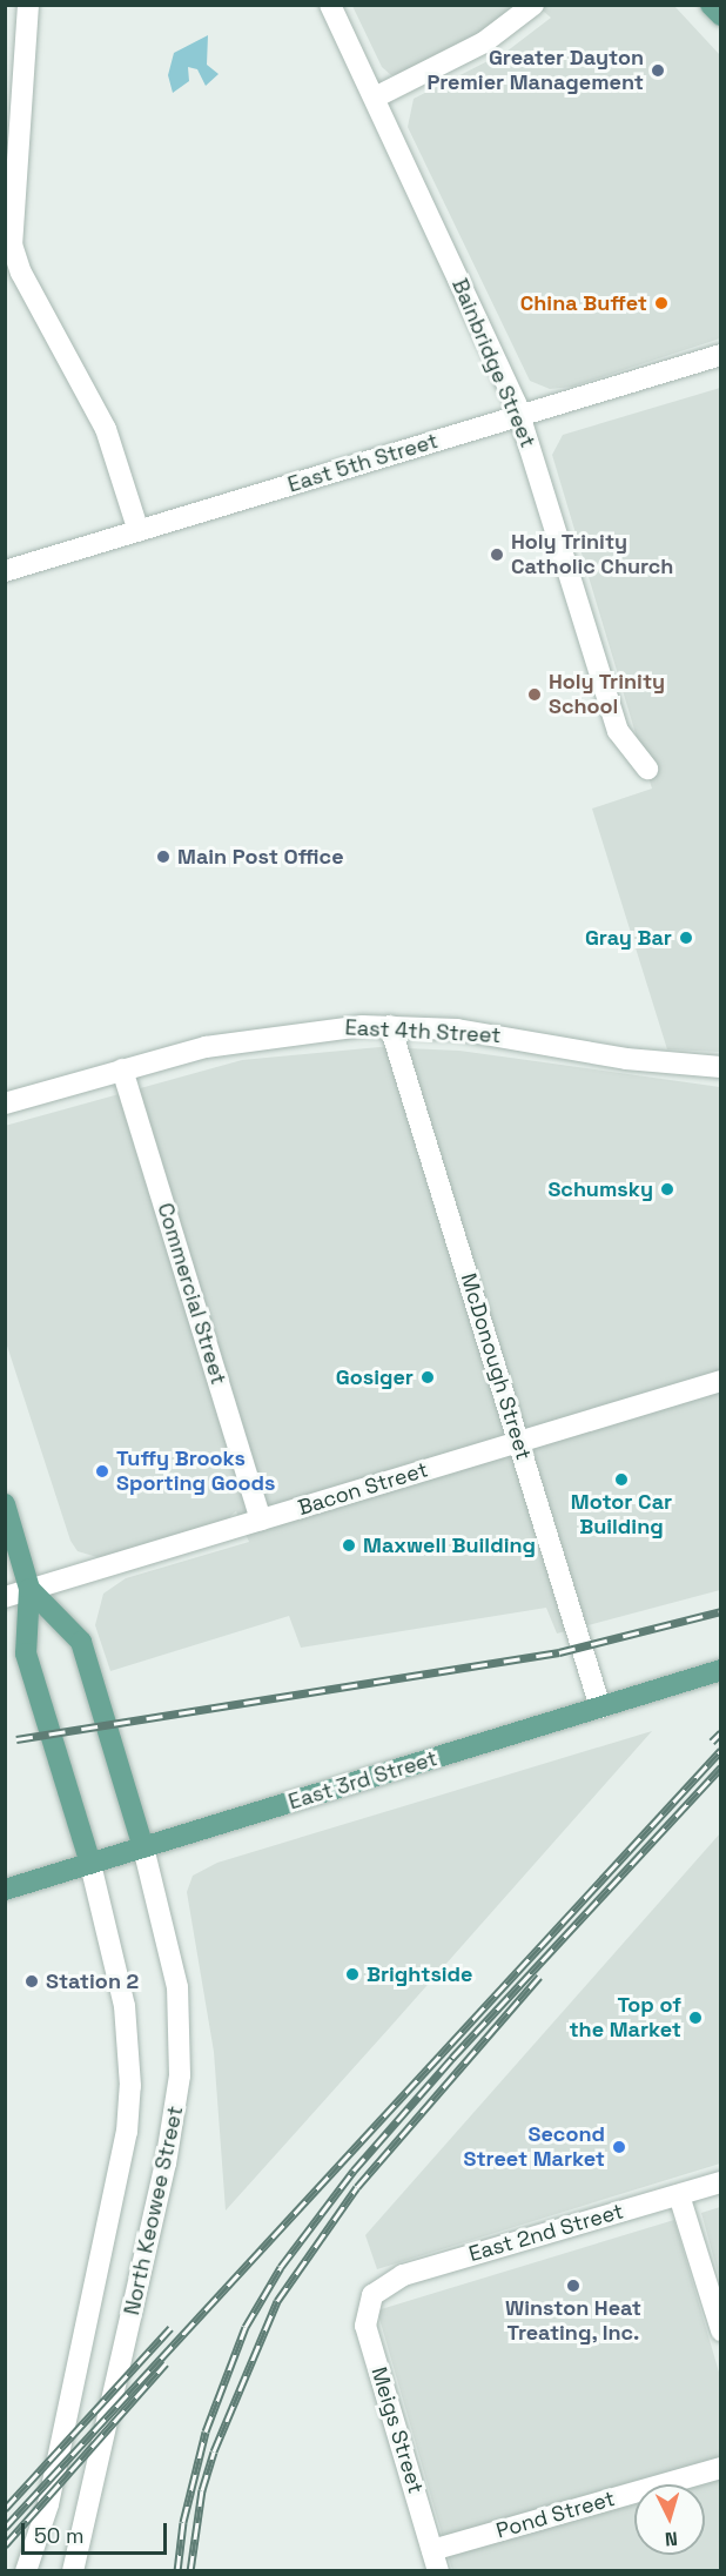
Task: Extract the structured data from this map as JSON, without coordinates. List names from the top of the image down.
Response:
{
  "streets": {
    "main road": ["East 3rd Street"],
    "street": [
      "Bainbridge Street",
      "East 5th Street",
      "East 4th Street",
      "Commercial Street",
      "McDonough Street",
      "Bacon Street",
      "North Keowee Street",
      "East 2nd Street",
      "Meigs Street",
      "Pond Street"
    ]
  },
  "crossings": [
    ["Bainbridge Street", "East 5th Street"],
    ["East 4th Street", "Commercial Street"],
    ["East 4th Street", "McDonough Street"],
    ["Commercial Street", "Bacon Street"],
    ["McDonough Street", "Bacon Street"],
    ["McDonough Street", "East 3rd Street"],
    ["East 3rd Street", "North Keowee Street"],
    ["East 2nd Street", "Meigs Street"],
    ["Meigs Street", "Pond Street"]
  ],
  "places": [
    "Greater Dayton Premier Management",
    "China Buffet",
    "Holy Trinity Catholic Church",
    "Holy Trinity School",
    "Main Post Office",
    "Gray Bar",
    "Schumsky",
    "Gosiger",
    "Tuffy Brooks Sporting Goods",
    "Motor Car Building",
    "Maxwell Building",
    "Brightside",
    "Station 2",
    "Top of the Market",
    "Second Street Market",
    "Winston Heat Treating, Inc."
  ],
  "scale_bar": "50 m",
  "north": "bottom"
}
